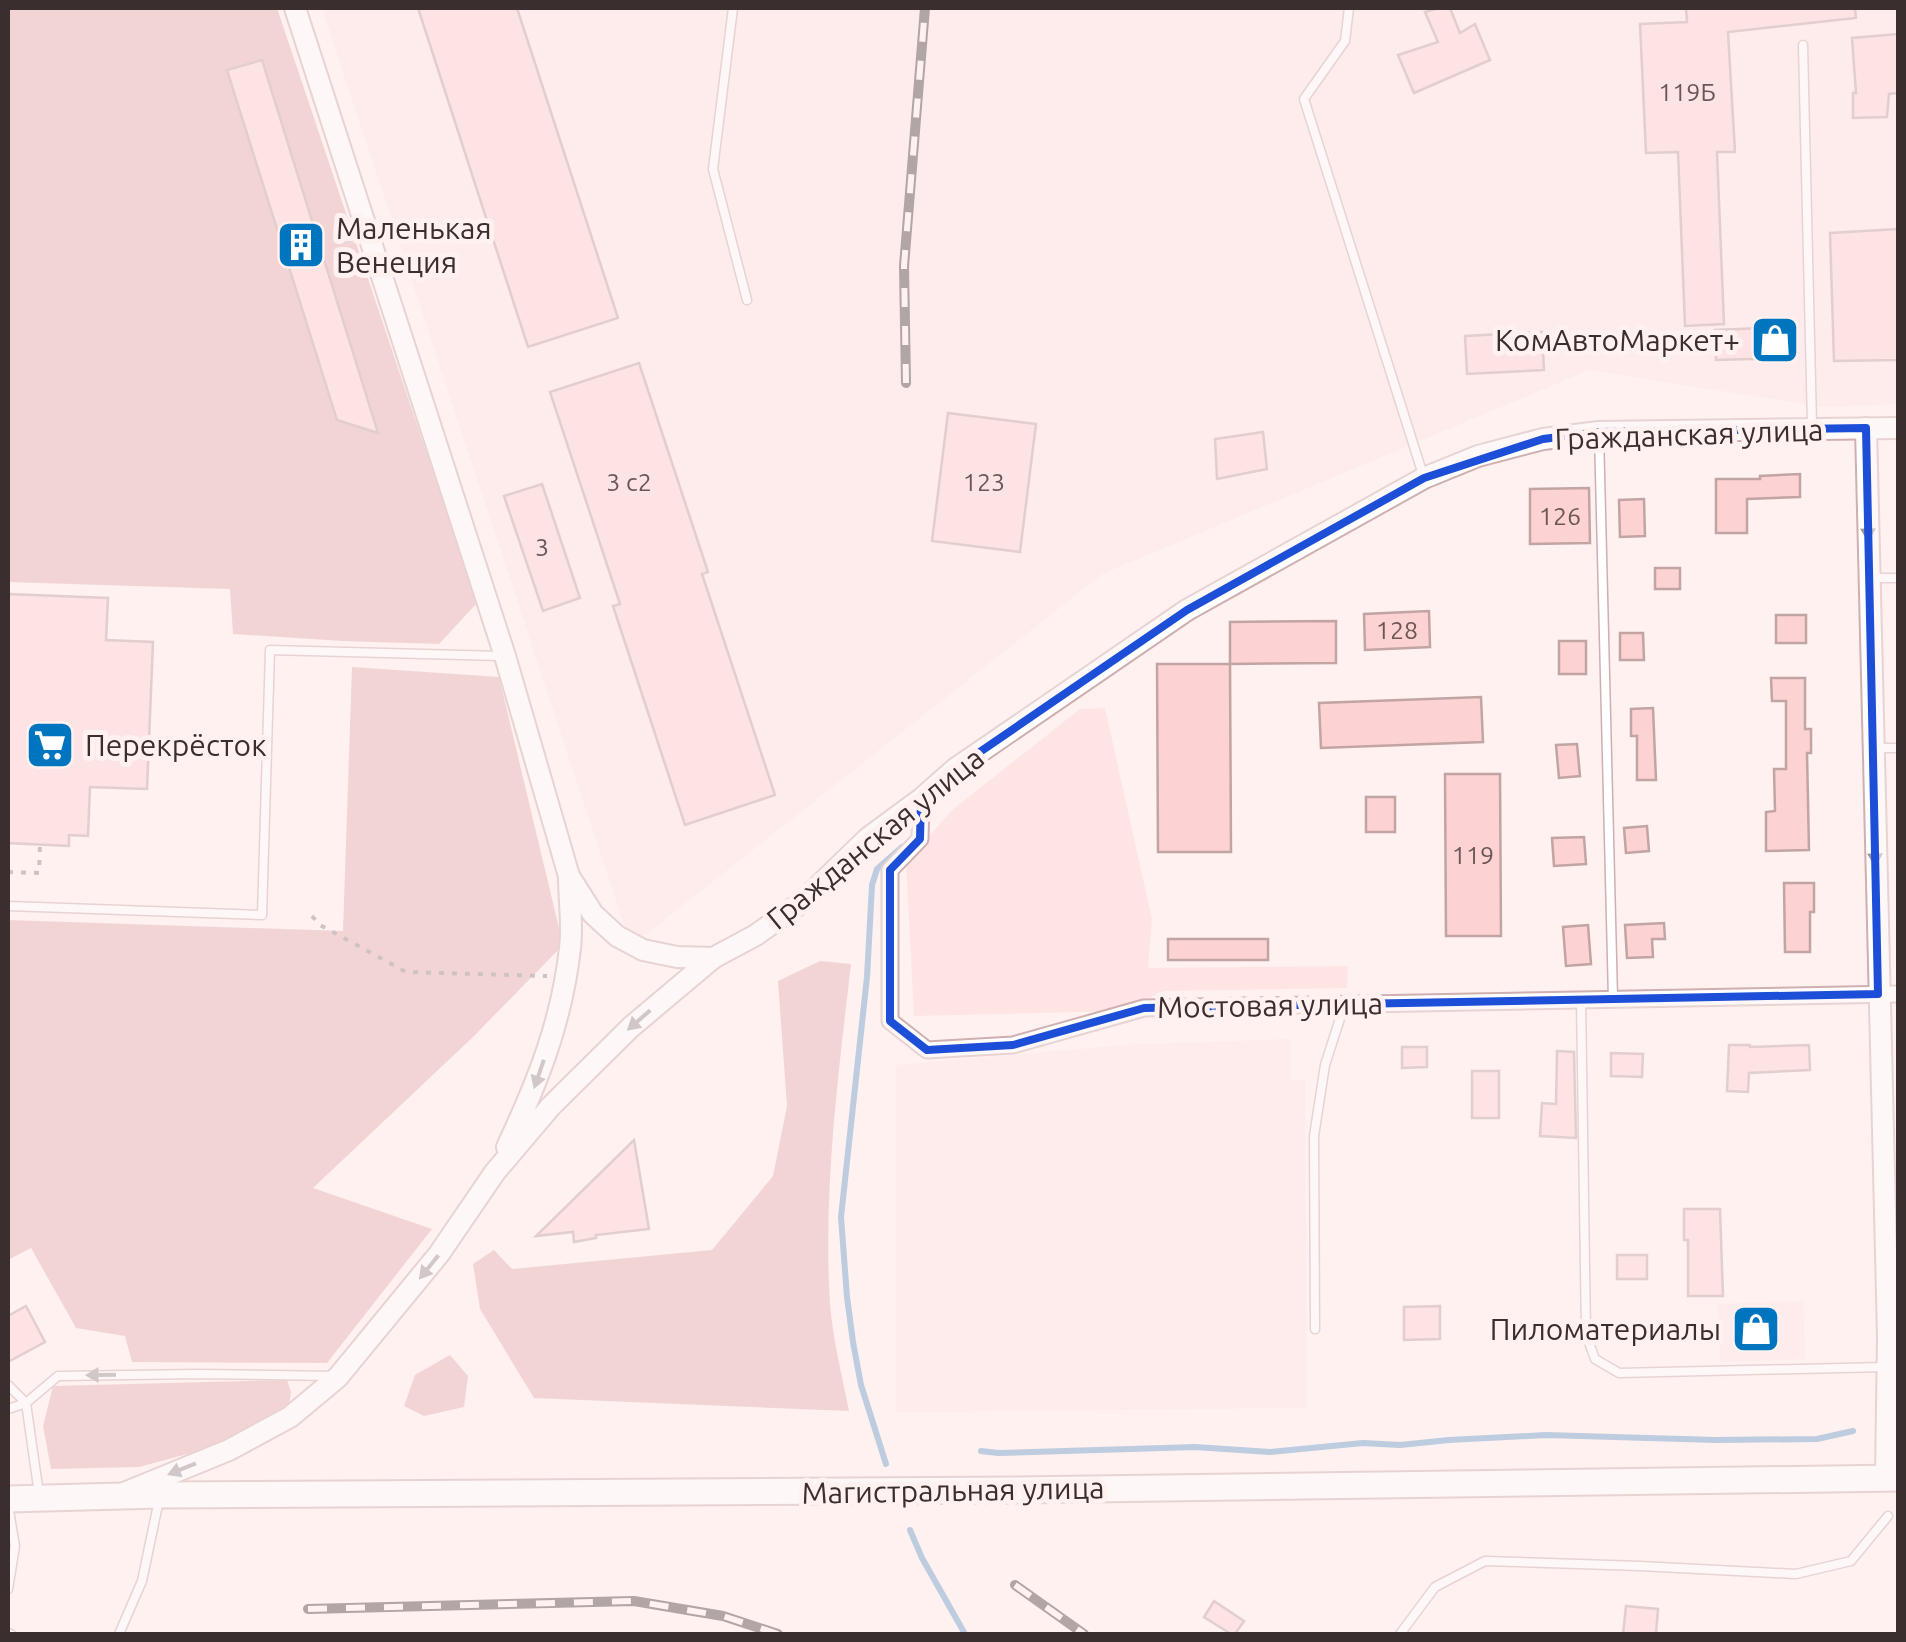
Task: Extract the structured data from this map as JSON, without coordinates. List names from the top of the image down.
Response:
{
  "streets": {
    "main road": ["Магистральная улица"],
    "street": ["Гражданская улица", "Мостовая улица"]
  },
  "crossings": [
    ["Гражданская улица", "Мостовая улица"],
    ["Гражданская улица", "Магистральная улица"]
  ],
  "one_way": ["Гражданская улица"],
  "places": {
    "building": ["Маленькая Венеция"],
    "shop": ["КомАвтоМаркет+", "Пиломатериалы"],
    "supermarket": ["Перекрёсток"]
  },
  "house_numbers": [
    "119Б",
    "3 с2",
    "123",
    "126",
    "3",
    "128",
    "119"
  ]
}
